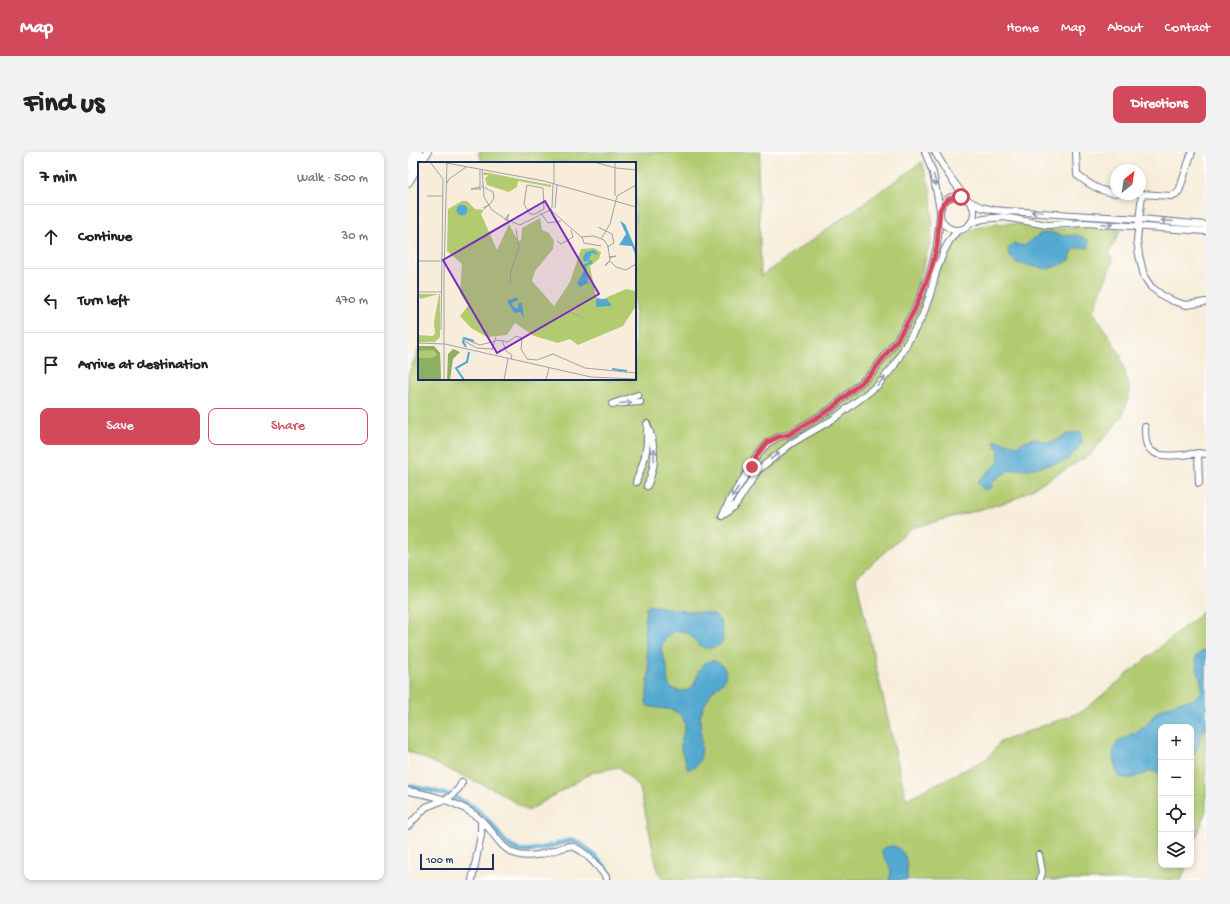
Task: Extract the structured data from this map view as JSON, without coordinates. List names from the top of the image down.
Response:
{
  "scale_bar": "100 m",
  "north": "top right",
  "page": {
    "header": "Map",
    "nav": [
      "Home",
      "Map",
      "About",
      "Contact"
    ],
    "buttons": [
      "Directions",
      ["Save", "Share"]
    ],
    "title": "Find us",
    "heading": ["7 min", "Walk · 500 m"],
    "list": [
      ["Continue", "30 m"],
      ["Turn left", "470 m"],
      "Arrive at destination"
    ],
    "map_buttons": ["+", "−"],
    "scale": "100 m"
  }
}
